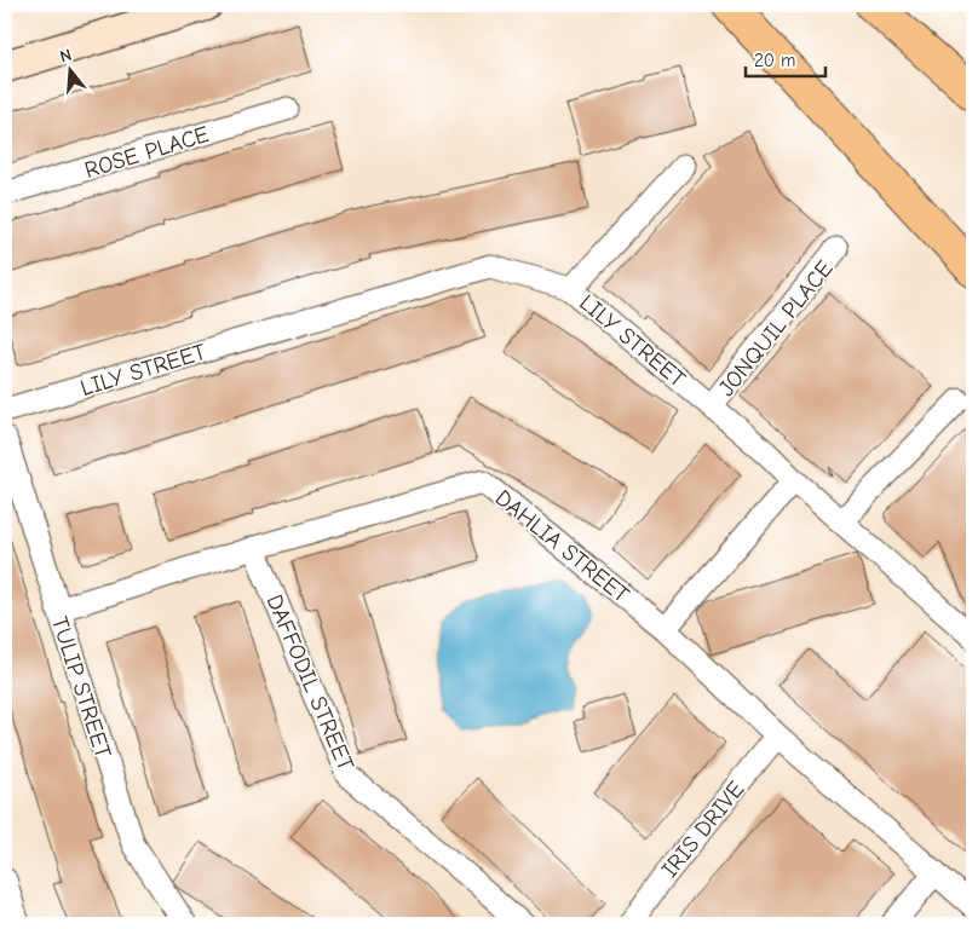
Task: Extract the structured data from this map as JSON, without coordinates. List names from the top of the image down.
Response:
{
  "streets": {
    "street": [
      "ROSE PLACE",
      "JONQUIL PLACE",
      "LILY STREET",
      "DAHLIA STREET",
      "DAFFODIL STREET",
      "TULIP STREET",
      "IRIS DRIVE"
    ]
  },
  "crossings": [
    ["JONQUIL PLACE", "LILY STREET"],
    ["DAHLIA STREET", "DAFFODIL STREET"],
    ["DAHLIA STREET", "TULIP STREET"],
    ["DAHLIA STREET", "IRIS DRIVE"]
  ],
  "scale_bar": "20 m",
  "north": "top"
}
